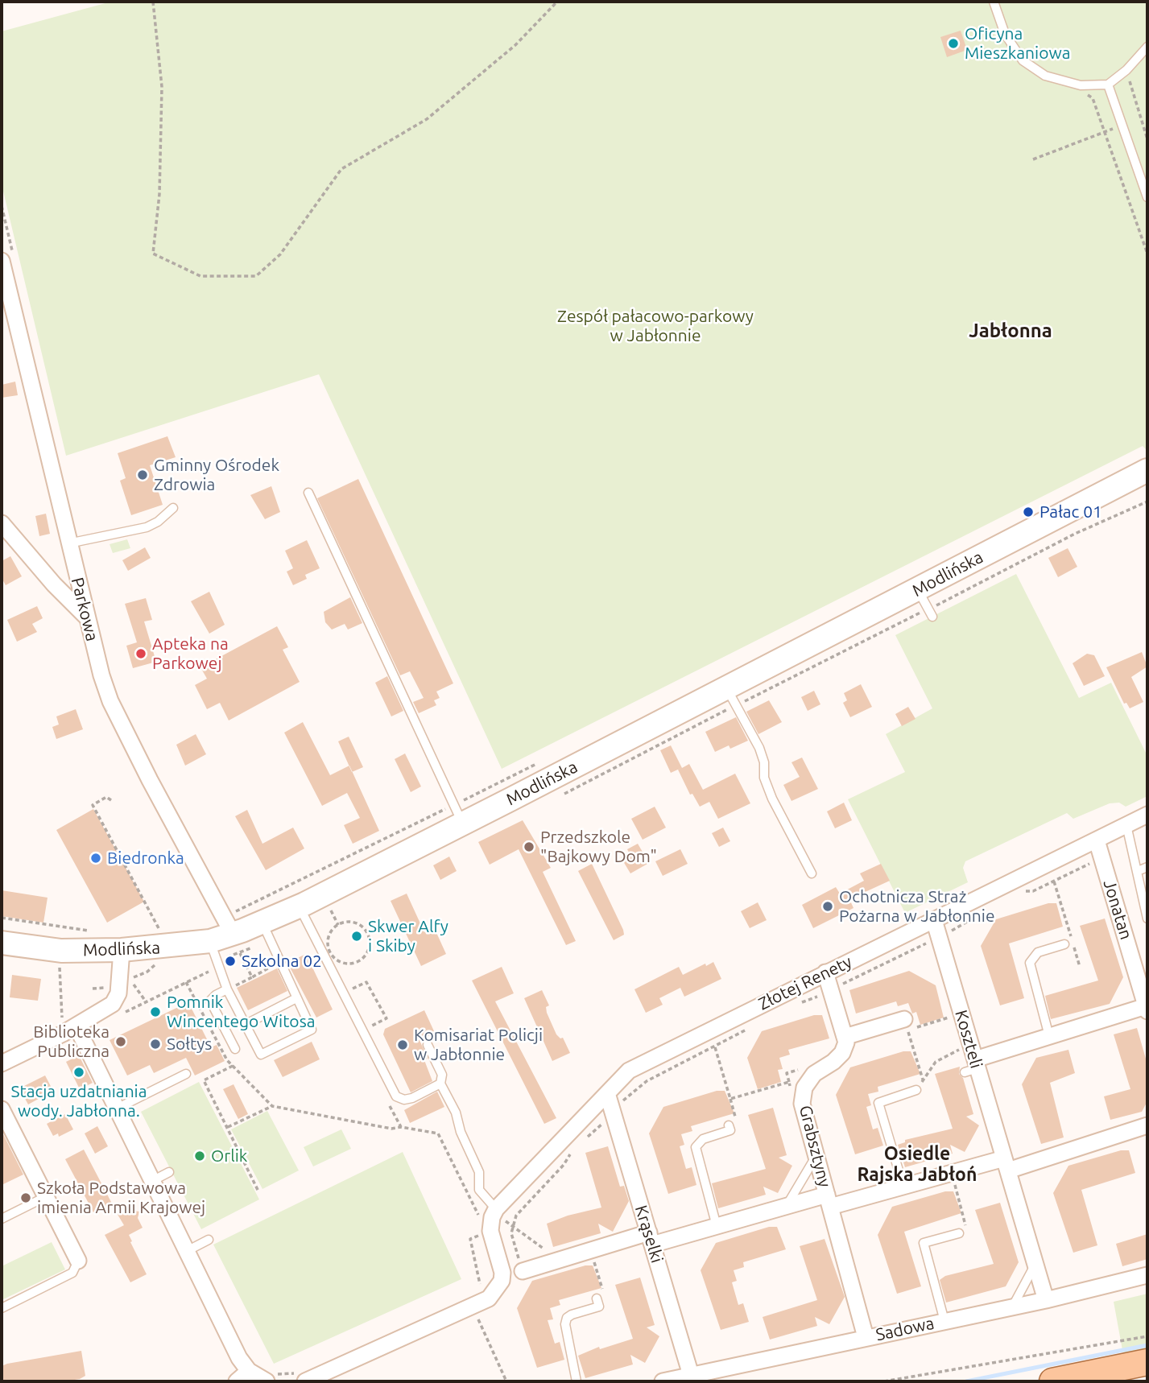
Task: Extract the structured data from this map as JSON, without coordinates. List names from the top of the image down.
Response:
{
  "streets": {
    "main road": ["Modlińska"],
    "street": [
      "Parkowa",
      "Jonatan",
      "Złotej Renety",
      "Koszteli",
      "Grabsztyny",
      "Krąselki",
      "Sadowa"
    ]
  },
  "crossings": [
    ["Modlińska", "Parkowa"],
    ["Jonatan", "Złotej Renety"],
    ["Złotej Renety", "Koszteli"],
    ["Złotej Renety", "Krąselki"],
    ["Koszteli", "Sadowa"],
    ["Grabsztyny", "Sadowa"],
    ["Krąselki", "Sadowa"]
  ],
  "districts": ["Jabłonna", "Osiedle Rajska Jabłoń"],
  "parks": ["Zespół pałacowo-parkowy w Jabłonnie"],
  "places": [
    "Oficyna Mieszkaniowa",
    "Gminny Ośrodek Zdrowia",
    "Pałac 01",
    "Apteka na Parkowej",
    "Przedszkole \"Bajkowy Dom\"",
    "Biedronka",
    "Ochotnicza Straż Pożarna w Jabłonnie",
    "Skwer Alfy i Skiby",
    "Szkolna 02",
    "Pomnik Wincentego Witosa",
    "Biblioteka Publiczna",
    "Sołtys",
    "Komisariat Policji w Jabłonnie",
    "Stacja uzdatniania wody. Jabłonna.",
    "Orlik",
    "Szkoła Podstawowa imienia Armii Krajowej"
  ]
}
